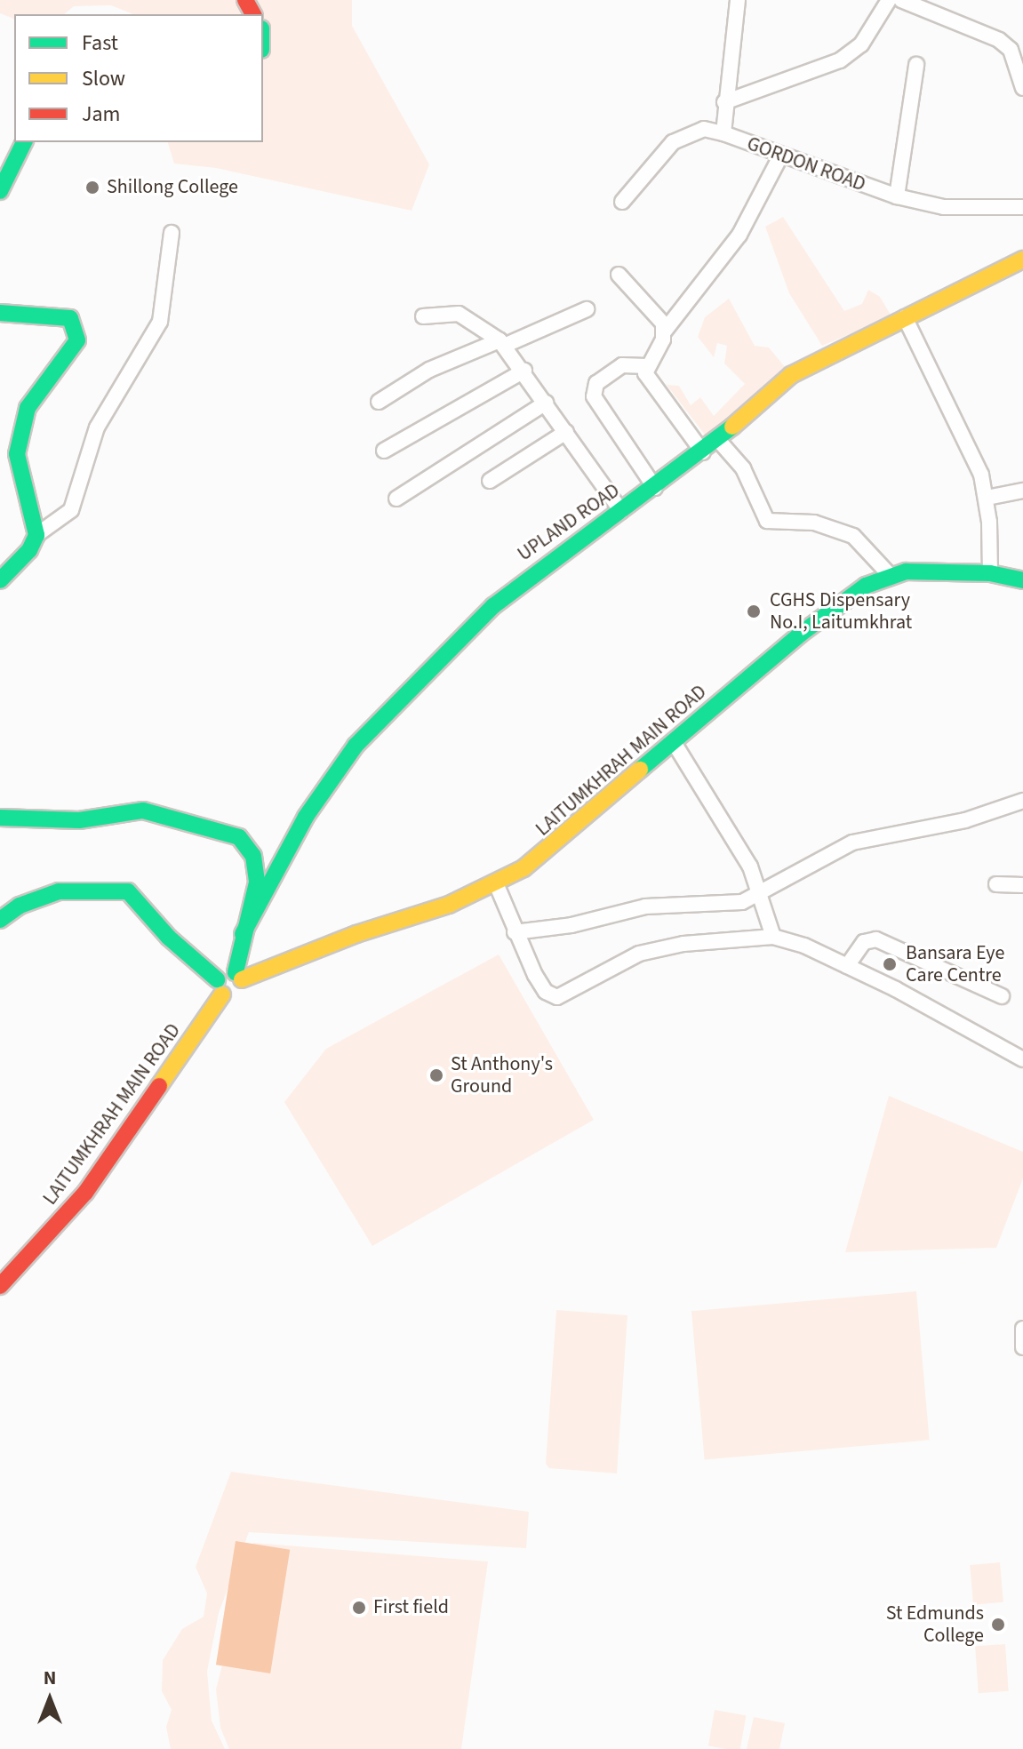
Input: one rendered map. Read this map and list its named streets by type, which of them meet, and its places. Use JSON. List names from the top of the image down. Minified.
{"streets":{"street":["GORDON ROAD","UPLAND ROAD","LAITUMKHRAH MAIN ROAD"]},"places":["Shillong College","CGHS Dispensary No.I, Laitumkhrat","Bansara Eye Care Centre","St Anthony's Ground","First field","St Edmunds College"],"legend":["Fast","Slow","Jam"],"north":"top"}
